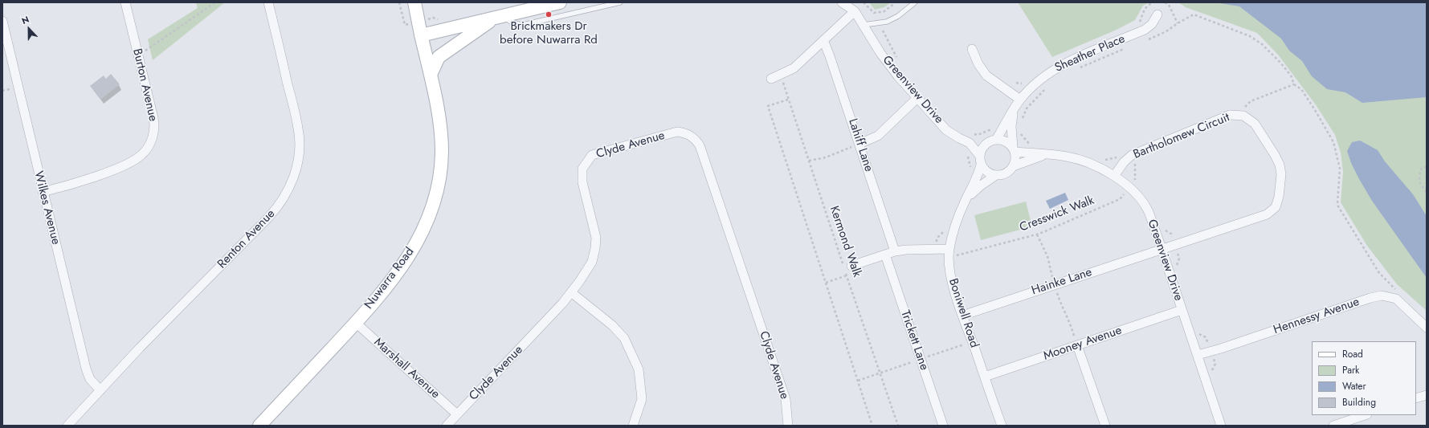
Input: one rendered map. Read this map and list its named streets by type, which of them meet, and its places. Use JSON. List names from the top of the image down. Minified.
{"streets":{"main road":["Nuwarra Road"],"street":["Sheather Place","Burton Avenue","Greenview Drive","Bartholomew Circuit","Clyde Avenue","Lahiff Lane","Wilkes Avenue","Renton Avenue","Hainke Lane","Boniwell Road","Hennessy Avenue","Trickett Lane","Mooney Avenue","Marshall Avenue"],"path":["Cresswick Walk","Kermond Walk"]},"crossings":[["Sheather Place","Greenview Drive"],["Sheather Place","Boniwell Road"],["Burton Avenue","Wilkes Avenue"],["Greenview Drive","Bartholomew Circuit"],["Greenview Drive","Cresswick Walk"],["Greenview Drive","Hainke Lane"],["Greenview Drive","Boniwell Road"],["Greenview Drive","Hennessy Avenue"],["Greenview Drive","Mooney Avenue"],["Bartholomew Circuit","Hainke Lane"],["Clyde Avenue","Marshall Avenue"],["Wilkes Avenue","Renton Avenue"],["Cresswick Walk","Boniwell Road"],["Nuwarra Road","Marshall Avenue"],["Hainke Lane","Boniwell Road"],["Boniwell Road","Mooney Avenue"]],"places":["Brickmakers Dr before Nuwarra Rd"],"legend":["Road","Park","Water","Building"],"north":"top"}
